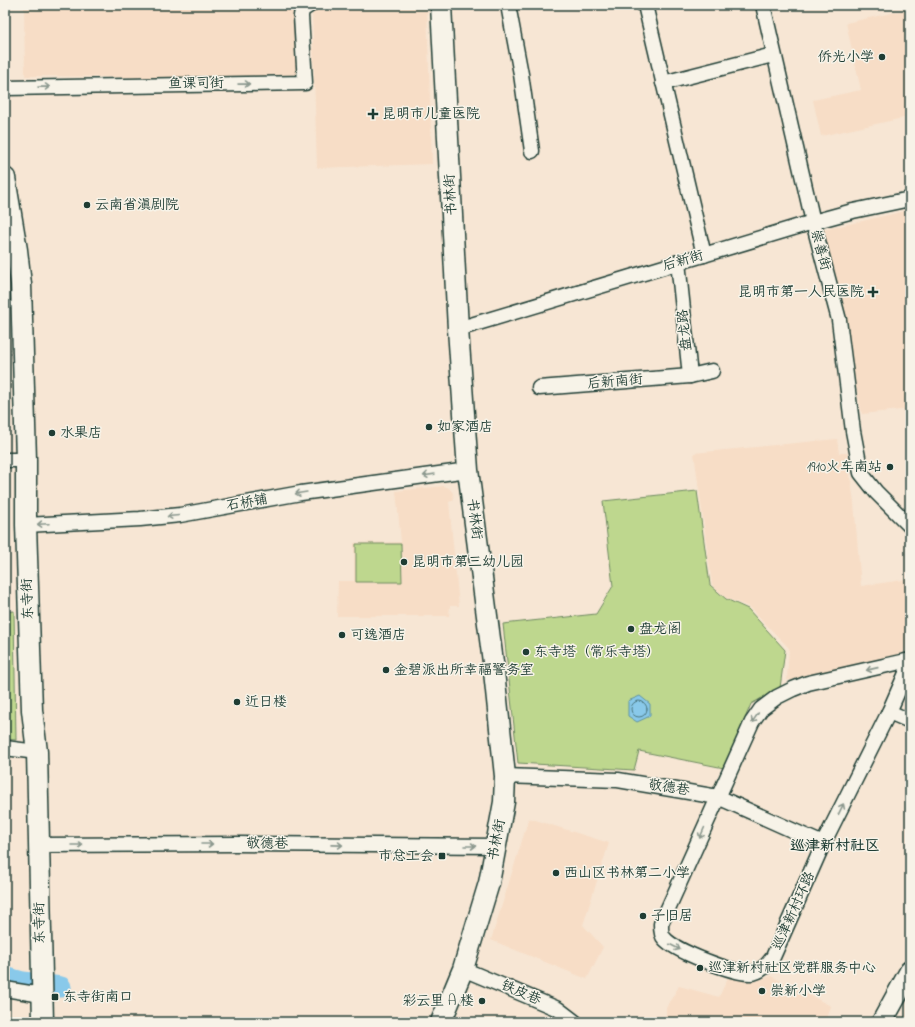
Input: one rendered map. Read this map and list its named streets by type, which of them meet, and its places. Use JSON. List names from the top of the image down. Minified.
{"streets":{"street":["鱼课司街","书林街","崇善街","后新街","盘龙路","后新南街","石桥铺","东寺街","敬德巷","巡津新村环路","铁皮巷"]},"crossings":[["书林街","后新街"],["书林街","石桥铺"],["书林街","敬德巷"],["书林街","铁皮巷"],["崇善街","后新街"],["后新街","盘龙路"],["盘龙路","后新南街"],["石桥铺","东寺街"],["东寺街","敬德巷"],["敬德巷","巡津新村环路"]],"one_way":["鱼课司街","石桥铺","敬德巷"],"districts":["巡津新村社区"],"places":{"other":["侨光小学","云南省滇剧院","如家酒店","水果店","1910火车南站","昆明市第三幼儿园","盘龙阁","可逸酒店","东寺塔（常乐寺塔）","金碧派出所幸福警务室","近日楼","西山区书林第二小学","子旧居","巡津新村社区党群服务中心","崇新小学","彩云里 A 楼"],"health":["昆明市儿童医院","昆明市第一人民医院"],"transit":["市总工会","东寺街南口"]}}
